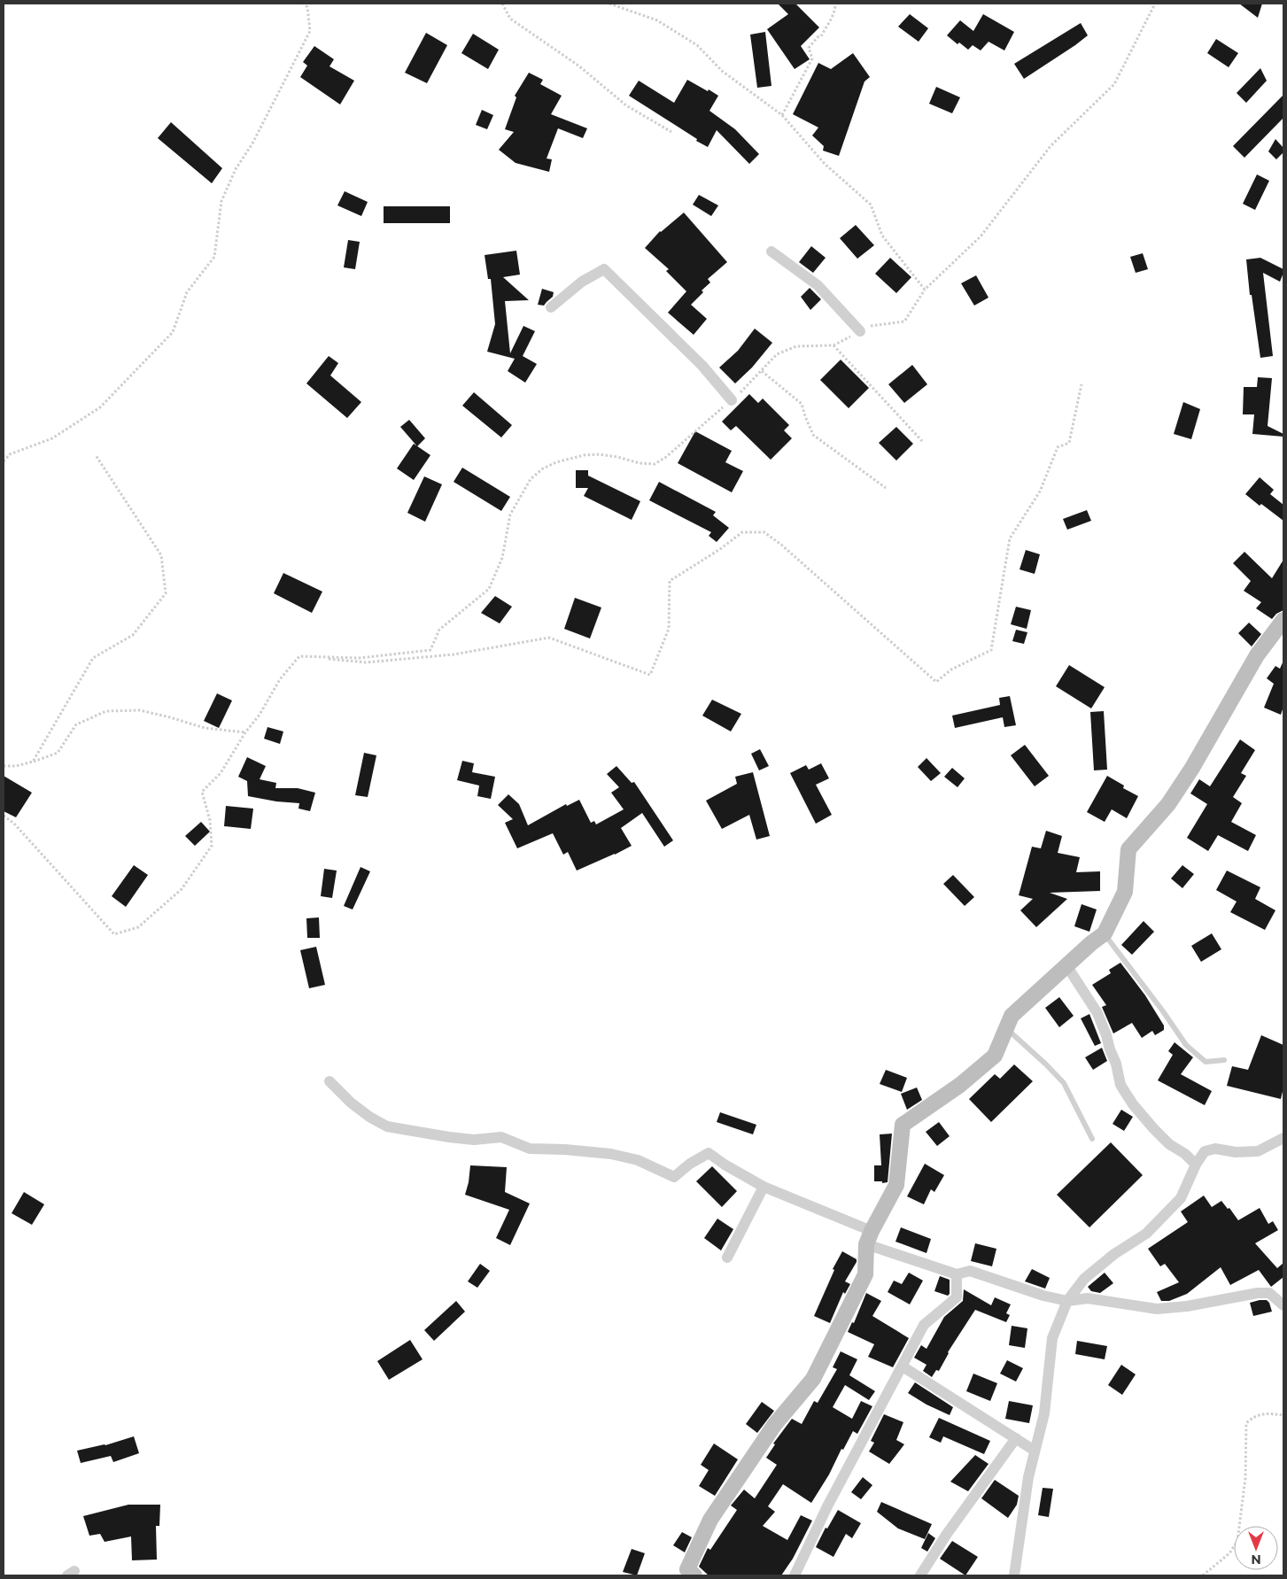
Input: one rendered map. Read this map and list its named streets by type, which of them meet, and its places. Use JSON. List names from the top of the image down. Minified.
{"north":"bottom"}
